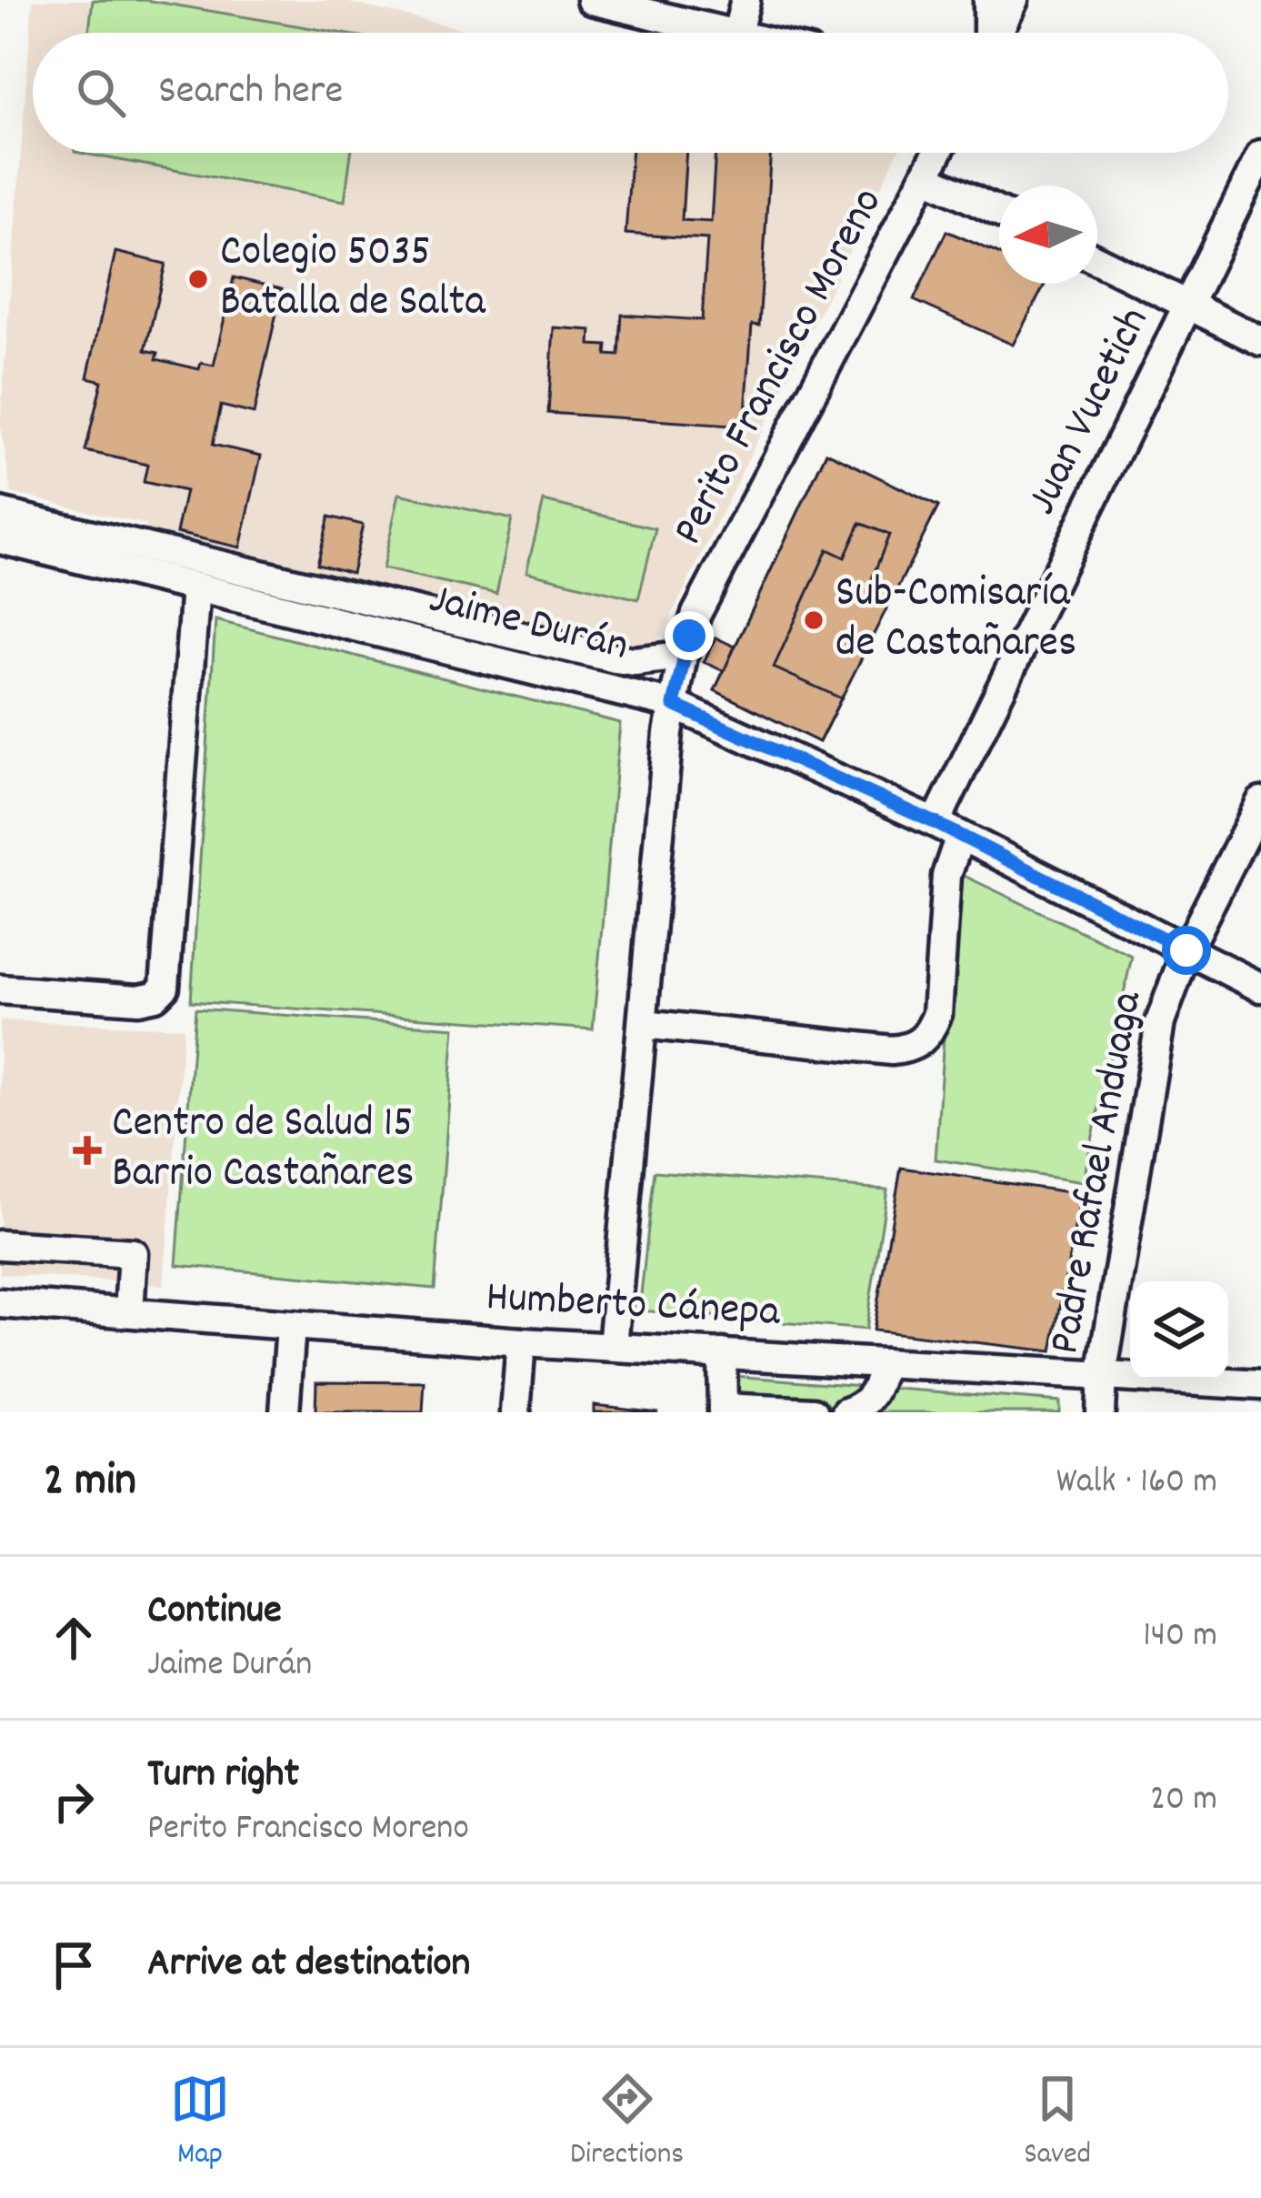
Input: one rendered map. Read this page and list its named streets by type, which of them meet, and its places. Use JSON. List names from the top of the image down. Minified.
{"streets":{"street":["Perito Francisco Moreno","Juan Vucetich","Jaime Durán","Padre Rafael Anduaga","Humberto Cánepa"]},"crossings":[["Perito Francisco Moreno","Juan Vucetich"],["Perito Francisco Moreno","Jaime Durán"],["Perito Francisco Moreno","Humberto Cánepa"],["Juan Vucetich","Jaime Durán"],["Jaime Durán","Padre Rafael Anduaga"],["Padre Rafael Anduaga","Humberto Cánepa"]],"places":{"other":["Colegio 5035 Batalla de Salta","Sub-Comisaría de Castañares"],"health":["Centro de Salud 15 Barrio Castañares"]},"north":"left","page":{"search":"Search here","heading":["2 min","Walk · 160 m"],"list":[["Continue","Jaime Durán","140 m"],["Turn right","Perito Francisco Moreno","20 m"],"Arrive at destination"],"nav":["Map","Directions","Saved"]}}
